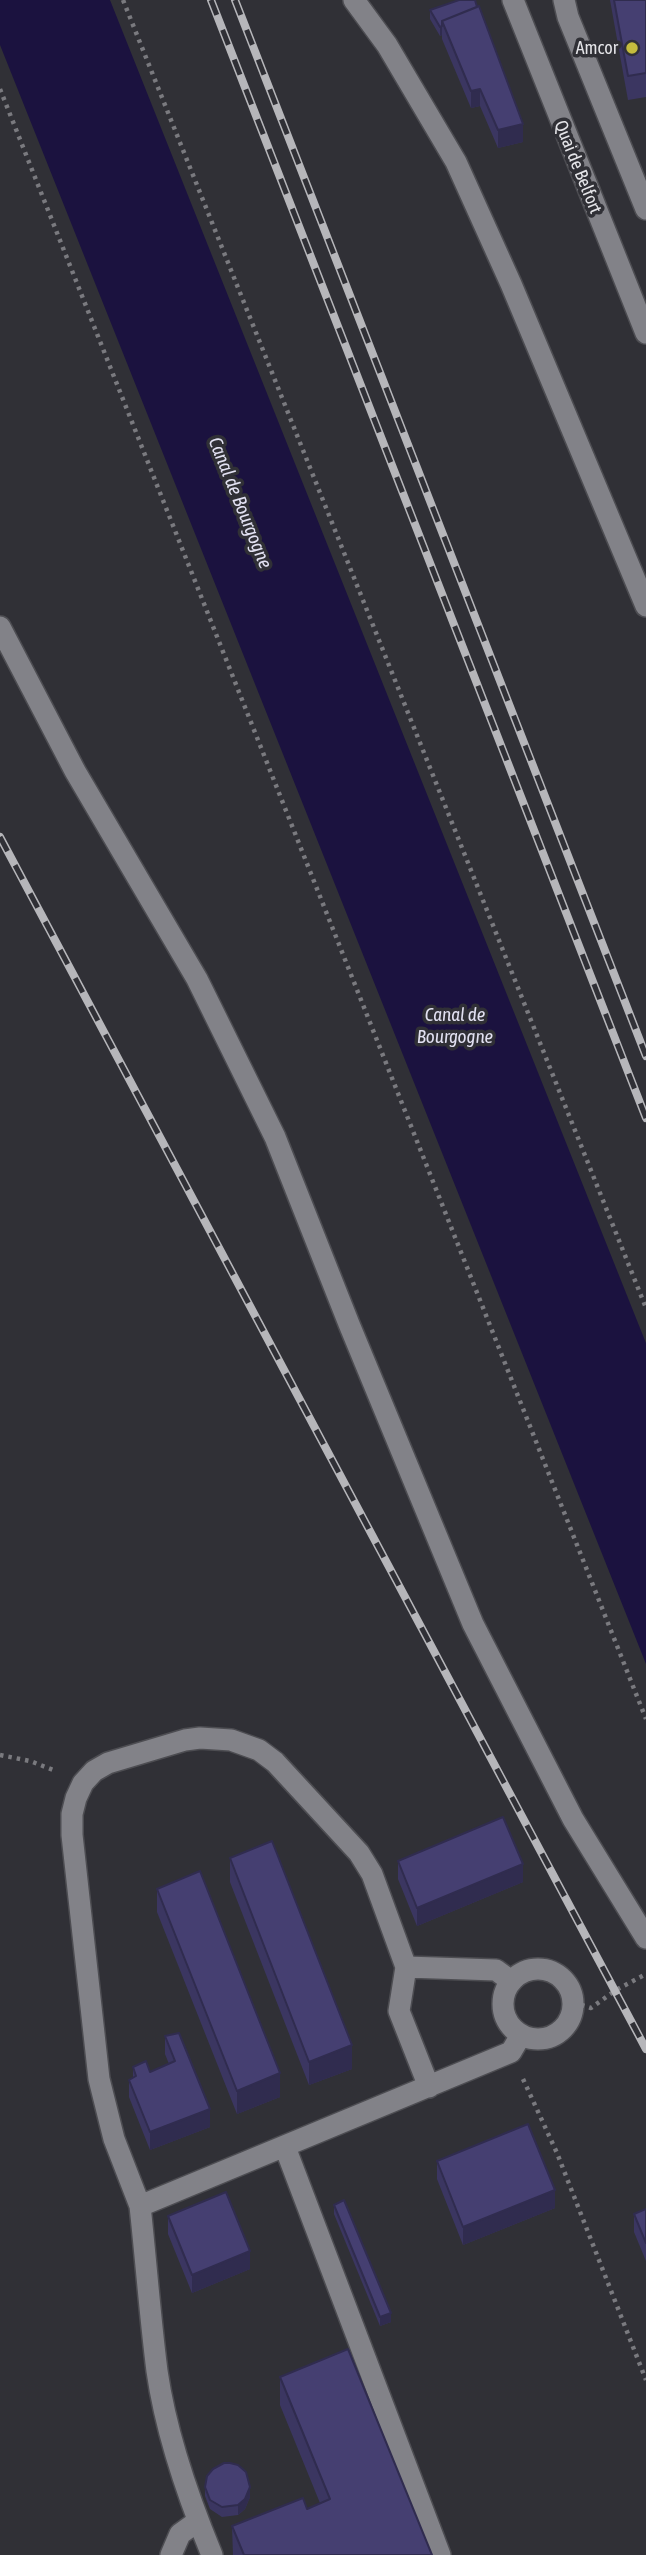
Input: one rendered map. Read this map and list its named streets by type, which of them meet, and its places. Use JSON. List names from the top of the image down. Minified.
{"streets":{"street":["Quai de Belfort"]},"water":["Canal de Bourgogne"],"places":["Amcor"]}
